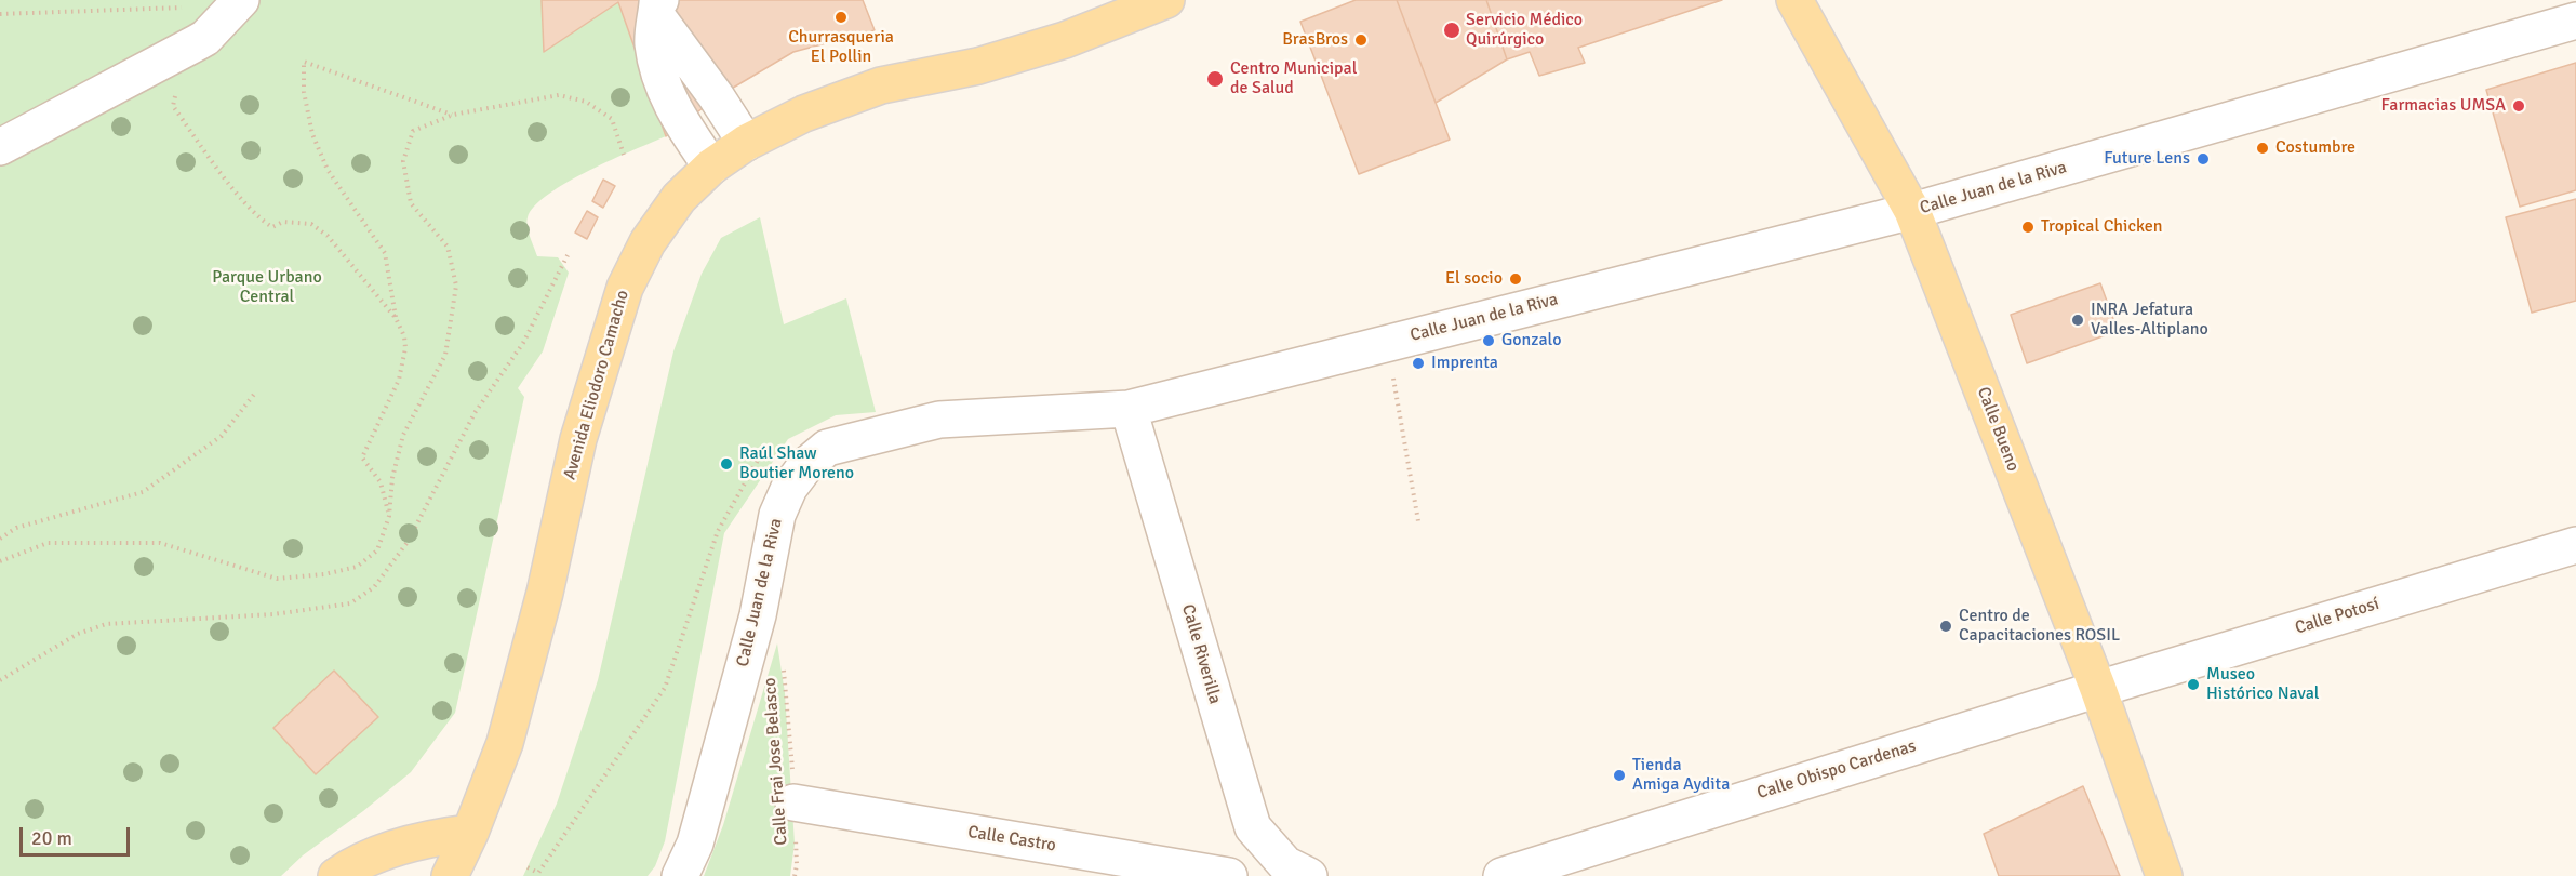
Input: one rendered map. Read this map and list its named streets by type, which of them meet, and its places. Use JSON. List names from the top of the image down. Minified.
{"streets":{"main road":["Avenida Eliodoro Camacho","Calle Bueno"],"street":["Calle Juan de la Riva","Calle Potosí","Calle Riverilla","Calle Obispo Cardenas","Calle Castro"],"path":["Calle Frai Jose Belasco"]},"crossings":[["Calle Juan de la Riva","Calle Bueno"],["Calle Juan de la Riva","Calle Riverilla"],["Calle Bueno","Calle Potosí"],["Calle Bueno","Calle Obispo Cardenas"],["Calle Potosí","Calle Obispo Cardenas"],["Calle Frai Jose Belasco","Calle Castro"]],"parks":["Parque Urbano Central"],"places":["Churrasqueria El Pollin","Servicio Médico Quirúrgico","BrasBros","Centro Municipal de Salud","Farmacias UMSA","Costumbre","Future Lens","Tropical Chicken","El socio","INRA Jefatura Valles-Altiplano","Gonzalo","Imprenta","Raúl Shaw Boutier Moreno","Centro de Capacitaciones ROSIL","Museo Histórico Naval","Tienda Amiga Aydita"],"scale_bar":"20 m"}
